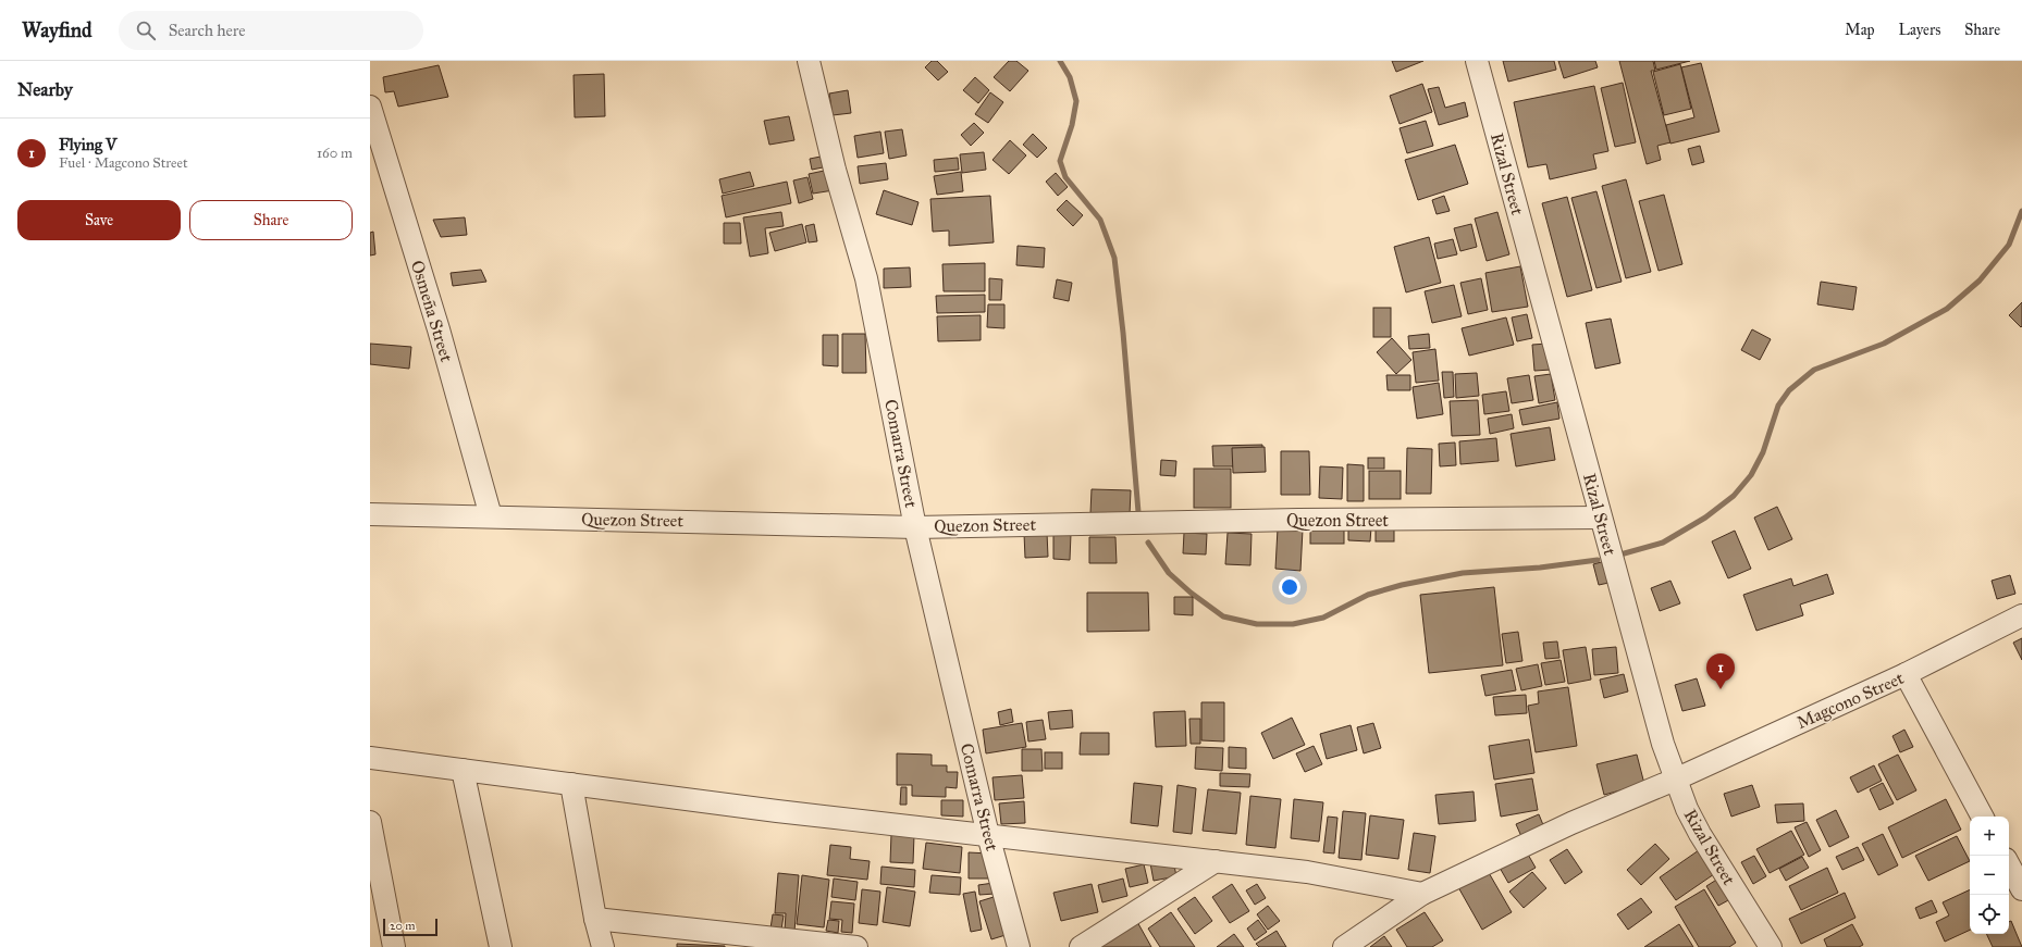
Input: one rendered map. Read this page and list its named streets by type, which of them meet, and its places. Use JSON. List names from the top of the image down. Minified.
{"streets":{"street":["Rizal Street","Osmeña Street","Comarra Street","Quezon Street","Magcono Street"]},"crossings":[["Rizal Street","Quezon Street"],["Rizal Street","Magcono Street"],["Osmeña Street","Quezon Street"],["Comarra Street","Quezon Street"]],"scale_bar":"20 m","page":{"header":"Wayfind","search":"Search here","nav":["Map","Layers","Share"],"heading":"Nearby","list":[{"mark":"1","name":"Flying V","note":"Fuel · Magcono Street","value":"160 m"}],"buttons":["Save","Share"],"pins":"1","map_buttons":["+","−"],"scale":"20 m"}}
